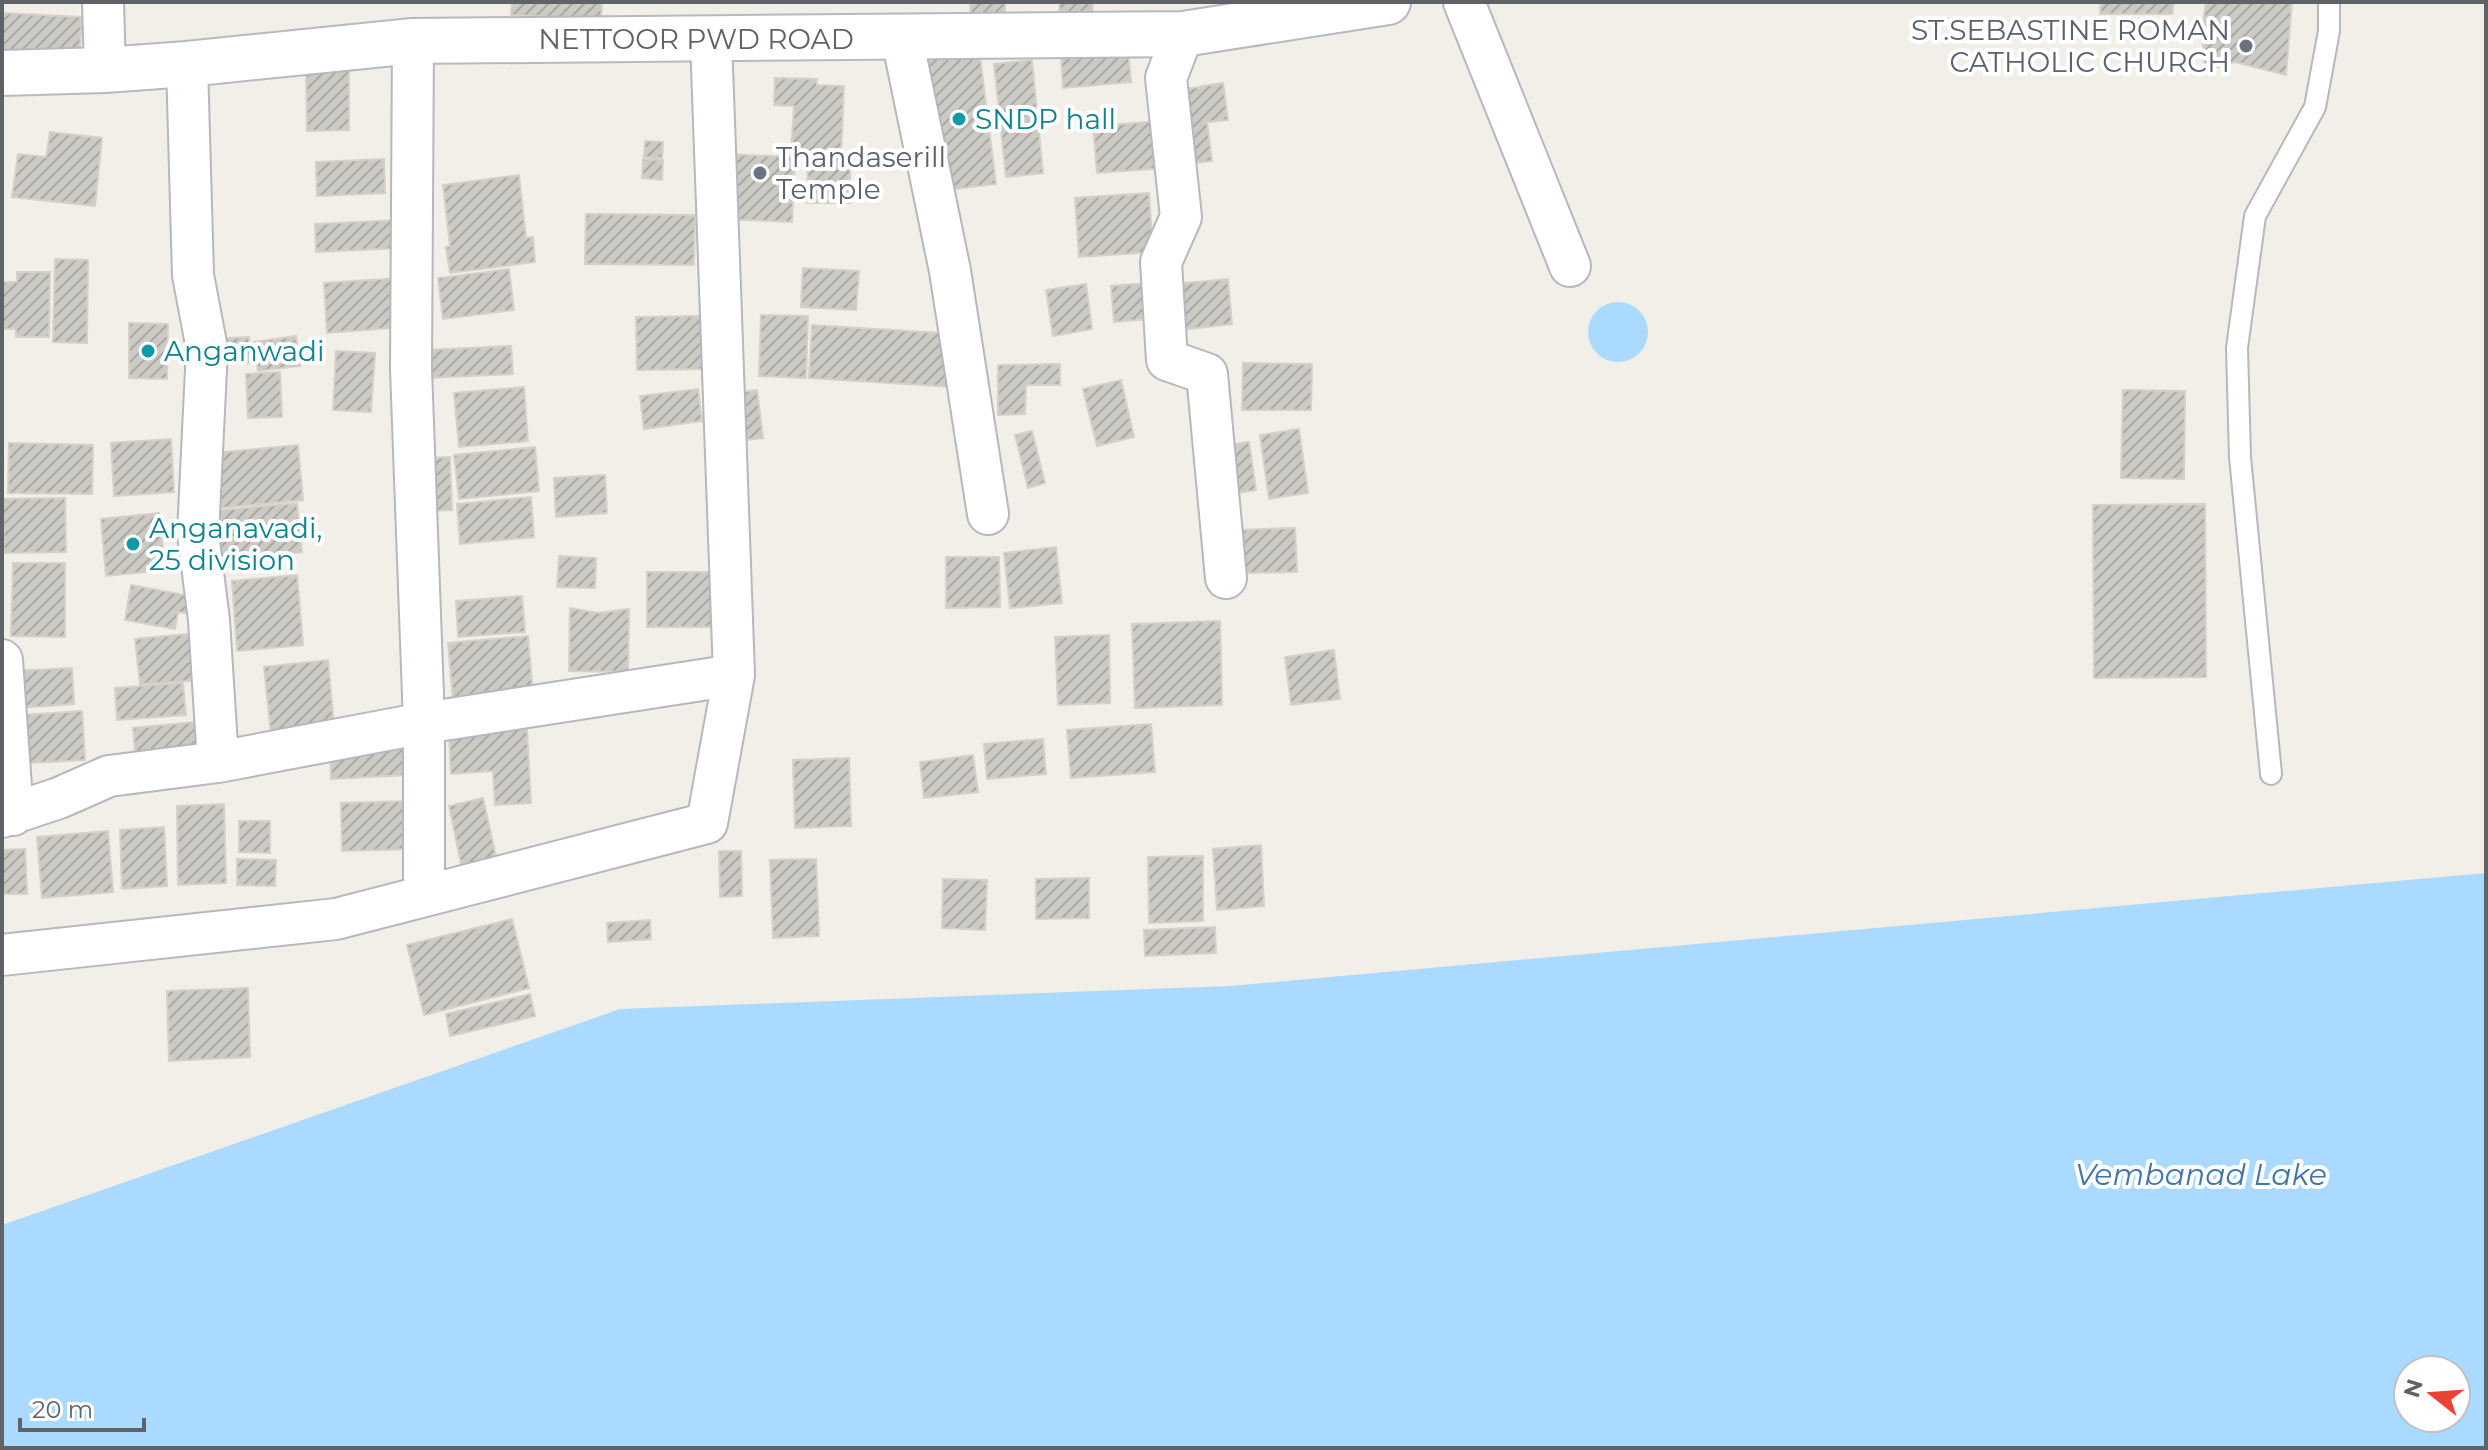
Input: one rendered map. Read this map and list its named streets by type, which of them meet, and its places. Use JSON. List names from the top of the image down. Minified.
{"streets":{"street":["NETTOOR PWD ROAD"]},"water":["Vembanad Lake"],"places":["ST.SEBASTINE ROMAN CATHOLIC CHURCH","SNDP hall","Thandaserill Temple","Anganwadi","Anganavadi, 25 division"],"scale_bar":"20 m","north":"left"}
